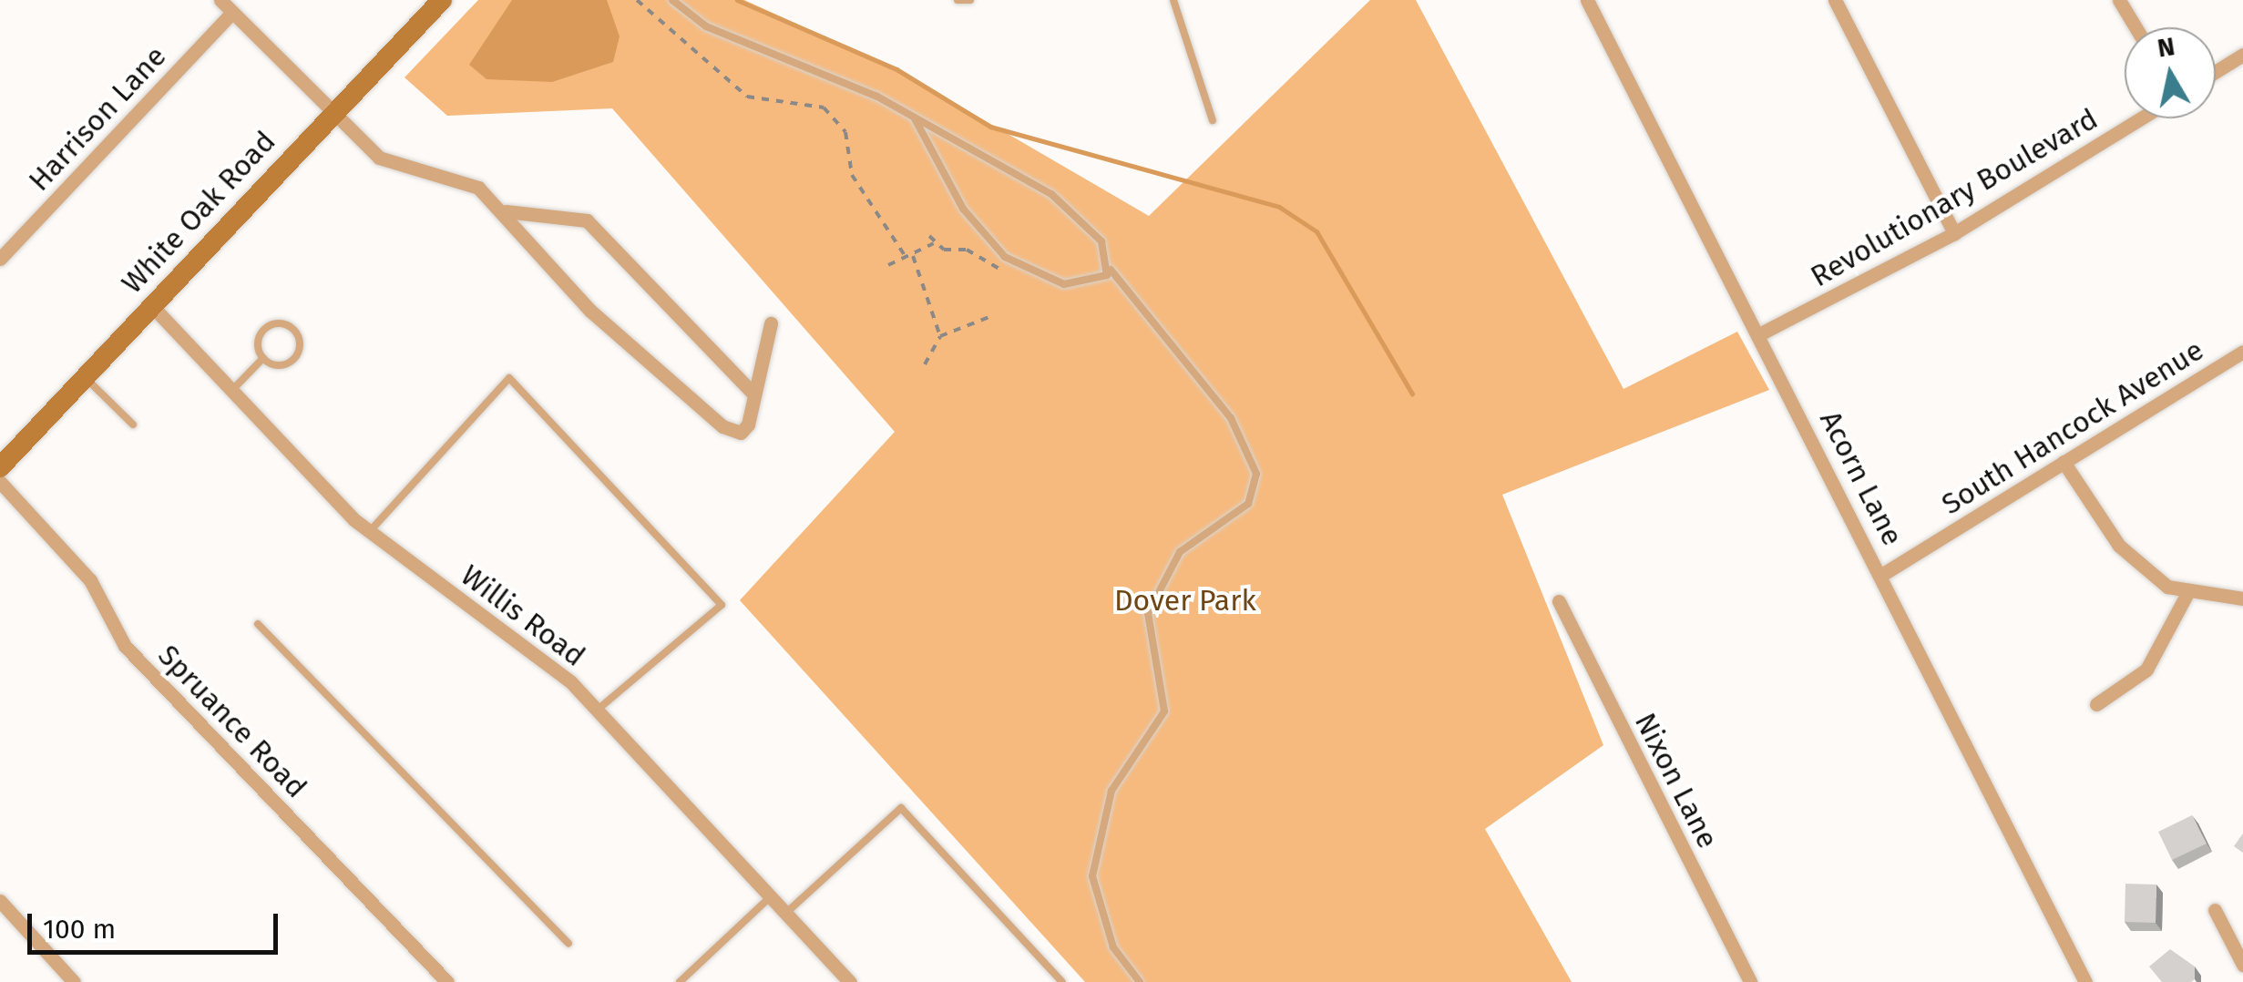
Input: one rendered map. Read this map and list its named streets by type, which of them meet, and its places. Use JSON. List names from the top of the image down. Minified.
{"streets":{"street":["Harrison Lane","Revolutionary Boulevard","White Oak Road","South Hancock Avenue","Acorn Lane","Willis Road","Spruance Road","Nixon Lane"]},"crossings":[["Revolutionary Boulevard","Acorn Lane"],["White Oak Road","Willis Road"],["South Hancock Avenue","Acorn Lane"]],"parks":["Dover Park"],"scale_bar":"100 m","north":"top"}
